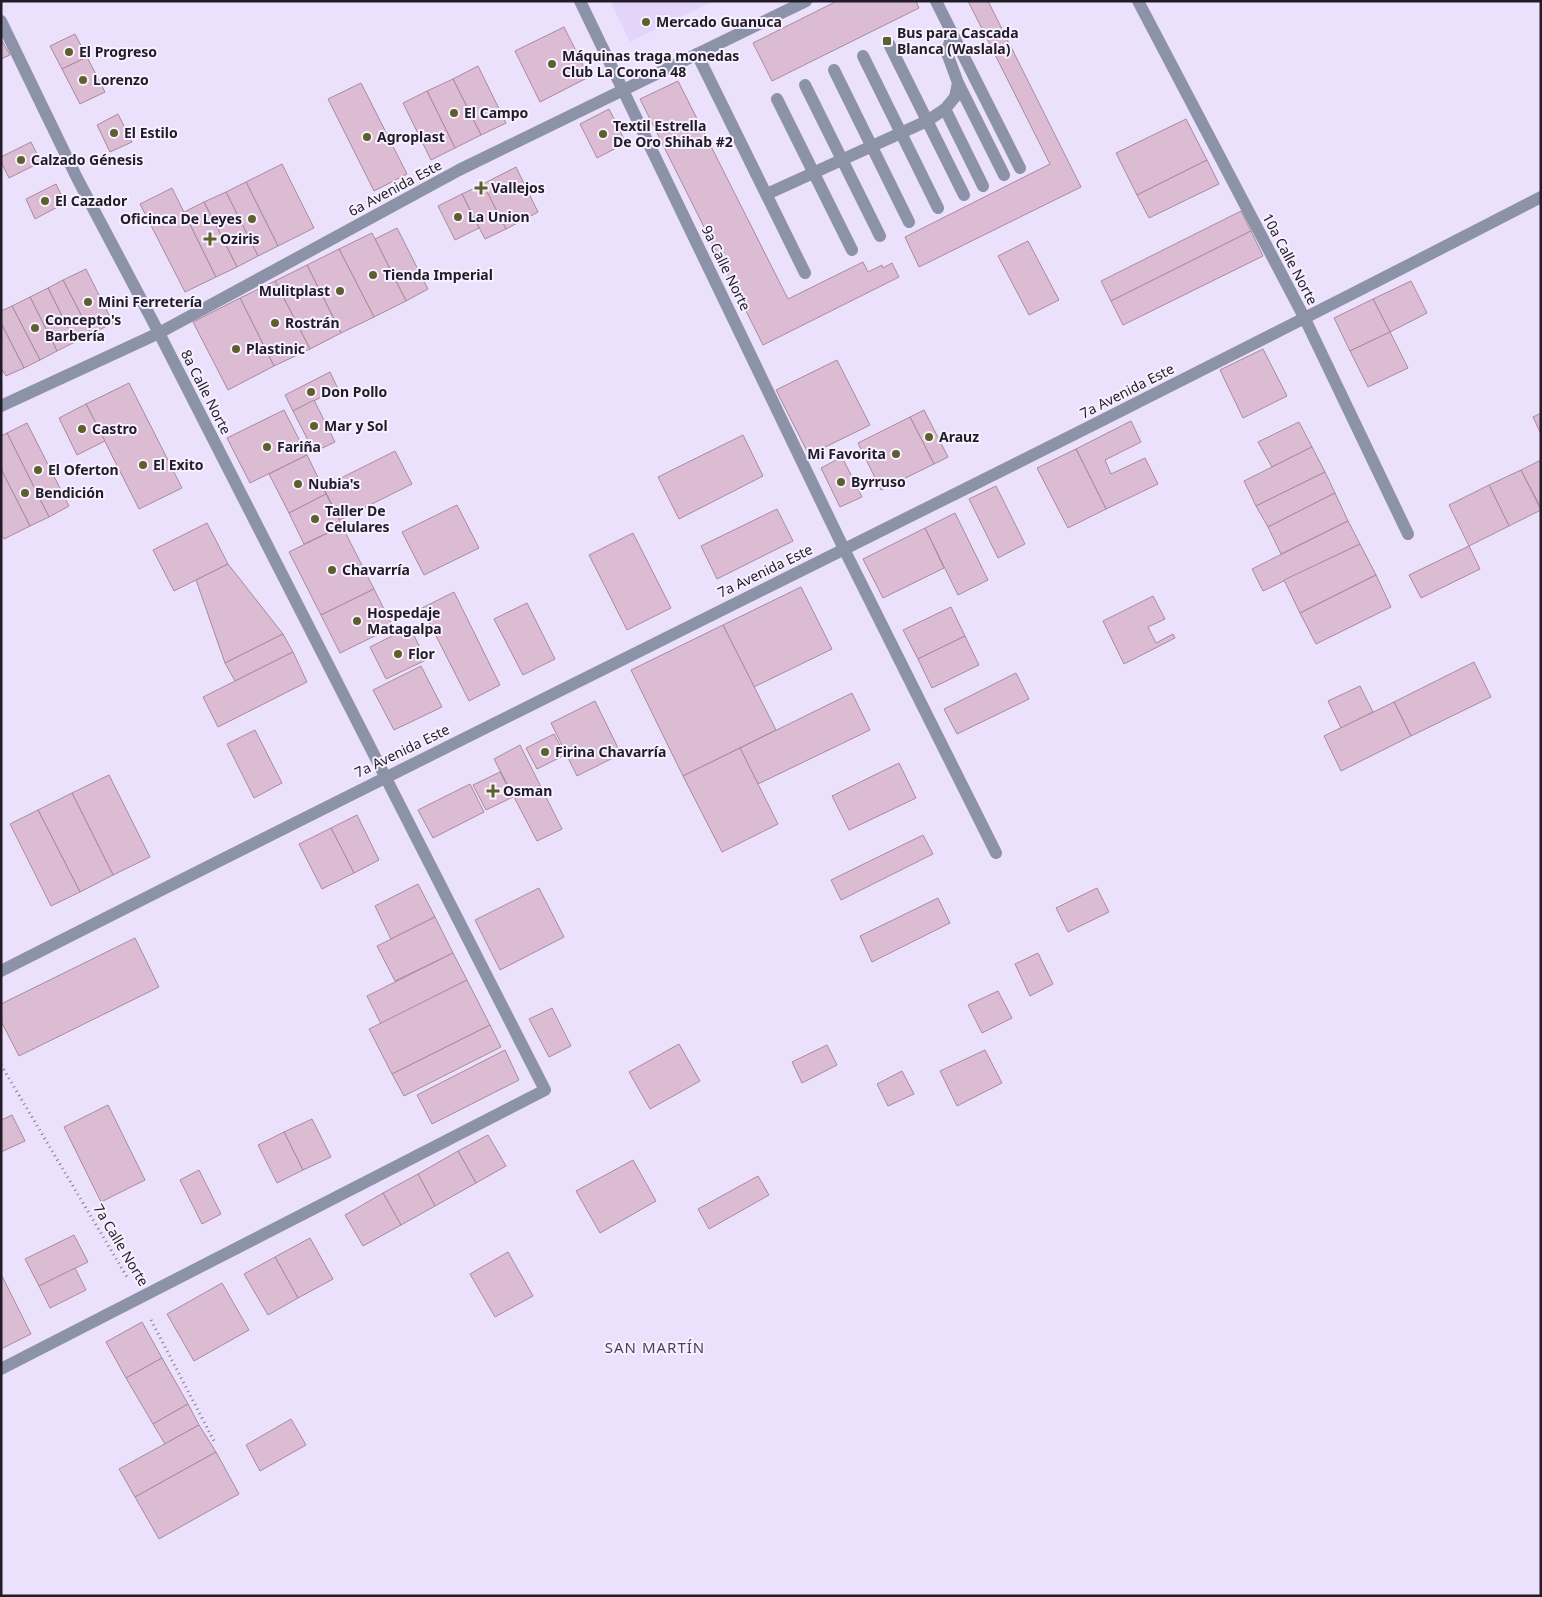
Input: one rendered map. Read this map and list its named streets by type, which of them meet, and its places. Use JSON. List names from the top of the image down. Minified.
{"streets":{"street":["6a Avenida Este","10a Calle Norte","9a Calle Norte","7a Avenida Este","8a Calle Norte"],"path":["7a Calle Norte"]},"crossings":[["6a Avenida Este","9a Calle Norte"],["6a Avenida Este","8a Calle Norte"],["10a Calle Norte","7a Avenida Este"],["9a Calle Norte","7a Avenida Este"],["7a Avenida Este","8a Calle Norte"],["8a Calle Norte","7a Calle Norte"]],"districts":["SAN MARTÍN"],"places":{"other":["Mercado Guanuca","El Progreso","Máquinas traga monedas Club La Corona 48","Lorenzo","El Campo","El Estilo","Textil Estrella De Oro Shihab #2","Agroplast","Calzado Génesis","El Cazador","La Union","Oficinca De Leyes","Tienda Imperial","Mulitplast","Mini Ferretería","Rostrán","Concepto's Barbería","Plastinic","Don Pollo","Mar y Sol","Castro","Arauz","Fariña","Mi Favorita","El Exito","El Oferton","Byrruso","Nubia's","Bendición","Taller De Celulares","Chavarría","Hospedaje Matagalpa","Flor","Firina Chavarría"],"transit":["Bus para Cascada Blanca (Waslala)"],"health":["Vallejos","Oziris","Osman"]}}
